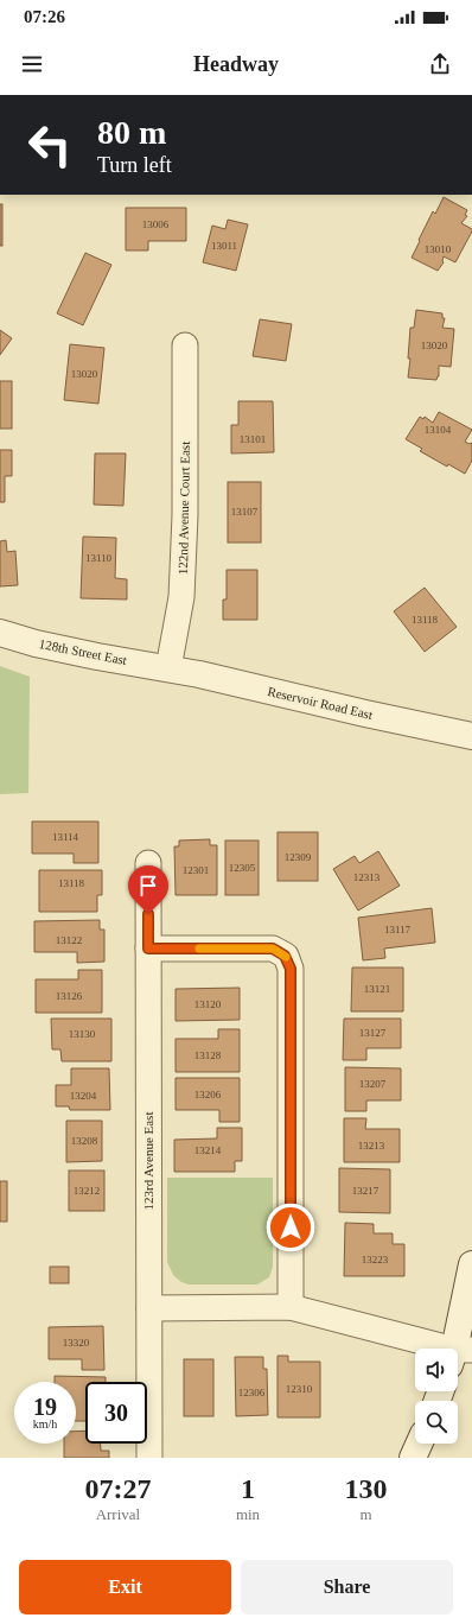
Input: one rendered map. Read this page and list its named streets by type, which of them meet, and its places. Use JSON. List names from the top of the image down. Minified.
{"streets":{"street":["122nd Avenue Court East","128th Street East","Reservoir Road East","123rd Avenue East"]},"crossings":[["122nd Avenue Court East","128th Street East"],["122nd Avenue Court East","Reservoir Road East"],["128th Street East","Reservoir Road East"]],"house_numbers":["13006","13011","13010","13020","13020","13104","13101","13107","13110","13118","13114","12309","12305","12301","12313","13118","13117","13122","13121","13126","13120","13127","13130","13128","13207","13206","13204","13208","13213","13214","13212","13217","13223","13320","12310","12306"],"page":{"status":"07:26","header":"Headway","turn":["80 m","Turn left"],"speed":"19 km/h","limit":"30","eta":["07:27","Arrival","1","min","130","m"],"buttons":["Exit","Share"]}}
